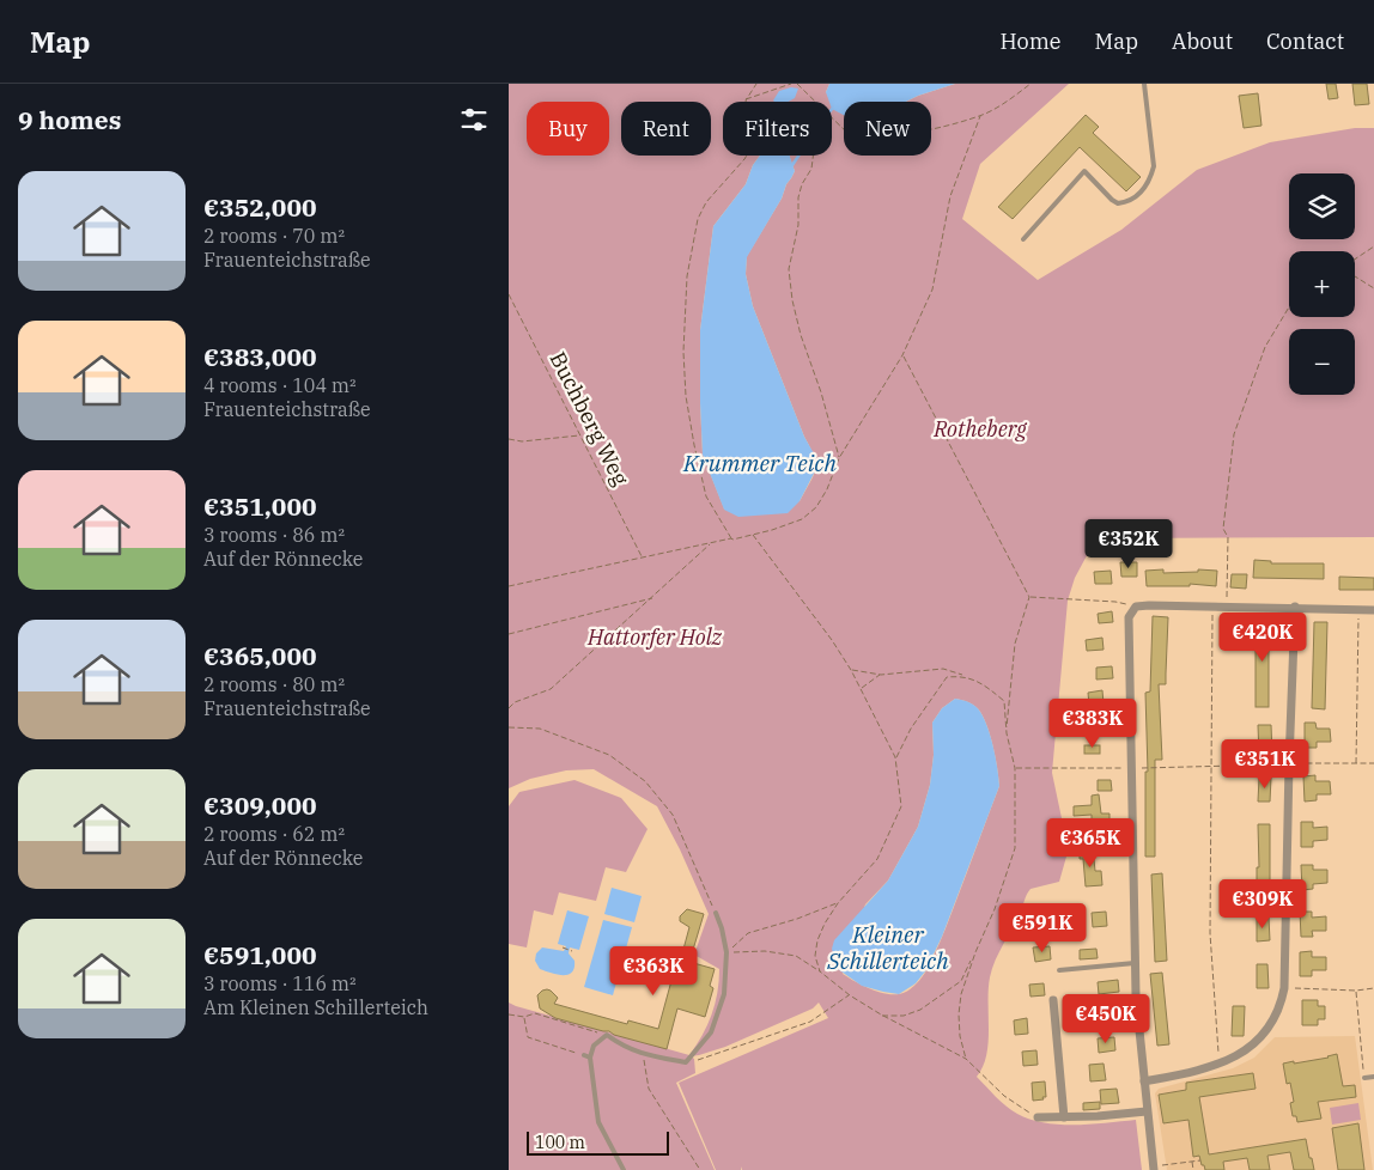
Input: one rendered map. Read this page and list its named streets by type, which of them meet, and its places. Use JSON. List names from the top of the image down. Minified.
{"streets":{"path":["Buchberg Weg"]},"water":["Krummer Teich","Kleiner Schillerteich"],"parks":["Rotheberg","Hattorfer Holz"],"scale_bar":"100 m","page":{"header":"Map","nav":["Home","Map","About","Contact"],"heading":"9 homes","chip":["Buy","Rent","Filters","New"],"list":[{"name":"€352,000","note":"2 rooms · 70 m² · Frauenteichstraße"},{"name":"€383,000","note":"4 rooms · 104 m² · Frauenteichstraße"},{"name":"€351,000","note":"3 rooms · 86 m² · Auf der Rönnecke"},{"name":"€365,000","note":"2 rooms · 80 m² · Frauenteichstraße"},{"name":"€309,000","note":"2 rooms · 62 m² · Auf der Rönnecke"},{"name":"€591,000","note":"3 rooms · 116 m² · Am Kleinen Schillerteich"}],"map_buttons":["+","−"],"price":["€352K","€420K","€383K","€351K","€365K","€309K","€591K","€363K","€450K"],"scale":"100 m"}}
